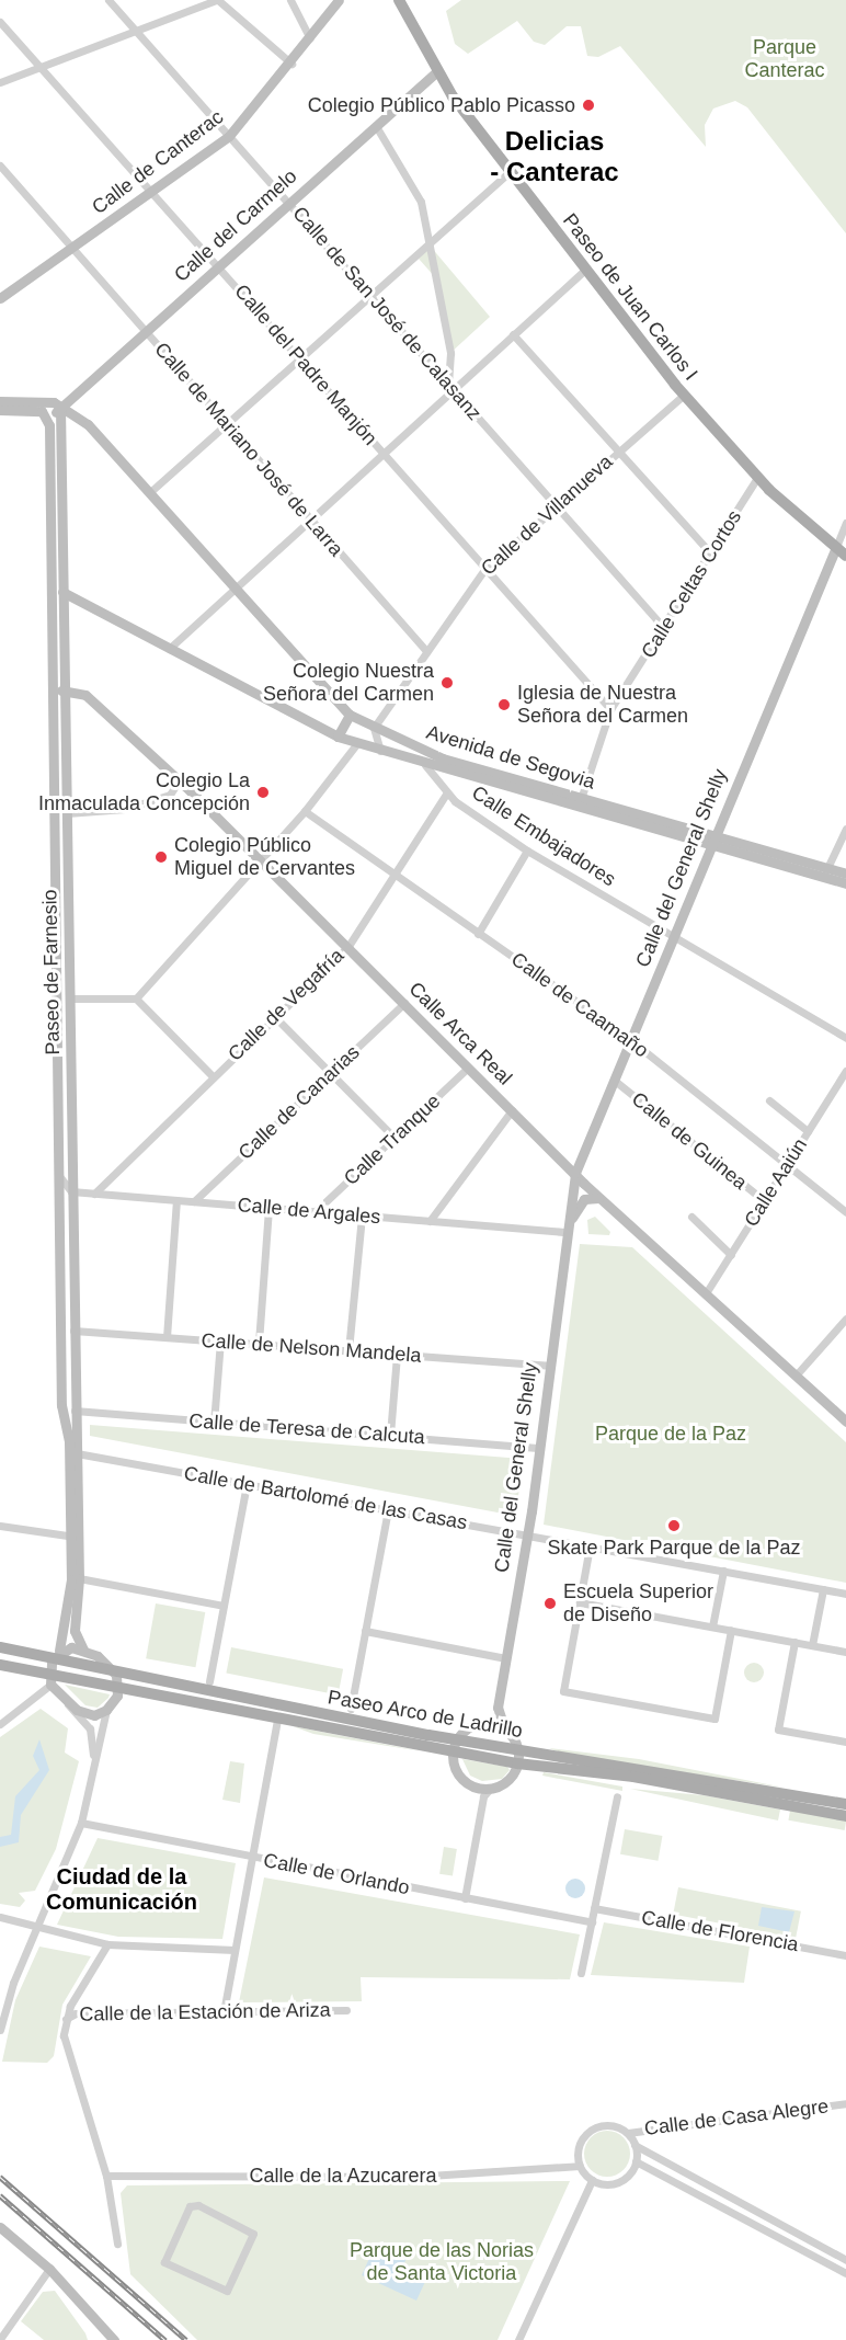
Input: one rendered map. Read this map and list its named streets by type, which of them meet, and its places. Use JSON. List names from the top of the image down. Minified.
{"streets":{"main road":["Calle de Canterac","Calle del Carmelo","Paseo de Juan Carlos I","Avenida de Segovia","Calle del General Shelly","Paseo de Farnesio","Calle Arca Real","Paseo Arco de Ladrillo"],"street":["Calle de San José de Calasanz","Calle del Padre Manjón","Calle de Mariano José de Larra","Calle de Villanueva","Calle Celtas Cortos","Calle Embajadores","Calle de Vegafría","Calle de Caamaño","Calle de Canarias","Calle Tranque","Calle de Guinea","Calle Aaiún","Calle de Argales","Calle de Nelson Mandela","Calle de Teresa de Calcuta","Calle de Bartolomé de las Casas","Calle de Orlando","Calle de Florencia","Calle de la Estación de Ariza","Calle de Casa Alegre","Calle de la Azucarera"]},"crossings":[["Calle de Canterac","Calle de San José de Calasanz"],["Calle de Canterac","Calle del Padre Manjón"],["Calle de Canterac","Calle de Mariano José de Larra"],["Calle del Carmelo","Paseo de Juan Carlos I"],["Calle del Carmelo","Calle de San José de Calasanz"],["Calle del Carmelo","Calle del Padre Manjón"],["Calle del Carmelo","Calle de Mariano José de Larra"],["Calle del Carmelo","Avenida de Segovia"],["Calle del Carmelo","Paseo de Farnesio"],["Paseo de Juan Carlos I","Calle de Villanueva"],["Paseo de Juan Carlos I","Calle Celtas Cortos"],["Paseo de Juan Carlos I","Calle del General Shelly"],["Calle de San José de Calasanz","Calle de Villanueva"],["Calle de San José de Calasanz","Calle Celtas Cortos"],["Calle del Padre Manjón","Calle de Villanueva"],["Calle del Padre Manjón","Calle Celtas Cortos"],["Calle de Mariano José de Larra","Calle de Villanueva"],["Calle de Villanueva","Avenida de Segovia"],["Calle Celtas Cortos","Avenida de Segovia"],["Avenida de Segovia","Calle Embajadores"],["Avenida de Segovia","Calle del General Shelly"],["Avenida de Segovia","Paseo de Farnesio"],["Calle Embajadores","Calle del General Shelly"],["Calle Embajadores","Calle de Vegafría"],["Calle del General Shelly","Calle de Caamaño"],["Calle del General Shelly","Calle Arca Real"],["Calle del General Shelly","Calle de Guinea"],["Calle del General Shelly","Calle de Argales"],["Calle del General Shelly","Calle de Nelson Mandela"],["Calle del General Shelly","Calle de Teresa de Calcuta"],["Calle del General Shelly","Calle de Bartolomé de las Casas"],["Paseo de Farnesio","Calle Arca Real"],["Paseo de Farnesio","Calle de Argales"],["Paseo de Farnesio","Calle de Nelson Mandela"],["Paseo de Farnesio","Calle de Teresa de Calcuta"],["Paseo de Farnesio","Calle de Bartolomé de las Casas"],["Paseo de Farnesio","Paseo Arco de Ladrillo"],["Calle de Vegafría","Calle de Caamaño"],["Calle de Vegafría","Calle Arca Real"],["Calle de Vegafría","Calle de Argales"],["Calle de Caamaño","Calle Aaiún"],["Calle Arca Real","Calle de Canarias"],["Calle Arca Real","Calle Tranque"],["Calle Arca Real","Calle Aaiún"],["Calle de Canarias","Calle de Argales"],["Calle Tranque","Calle de Argales"],["Calle de Guinea","Calle Aaiún"],["Calle de Casa Alegre","Calle de la Azucarera"]],"districts":["Delicias - Canterac","Ciudad de la Comunicación"],"parks":["Parque Canterac","Parque de la Paz","Parque de las Norias de Santa Victoria"],"places":["Colegio Público Pablo Picasso","Colegio Nuestra Señora del Carmen","Iglesia de Nuestra Señora del Carmen","Colegio La Inmaculada Concepción","Colegio Público Miguel de Cervantes","Skate Park Parque de la Paz","Escuela Superior de Diseño"]}
